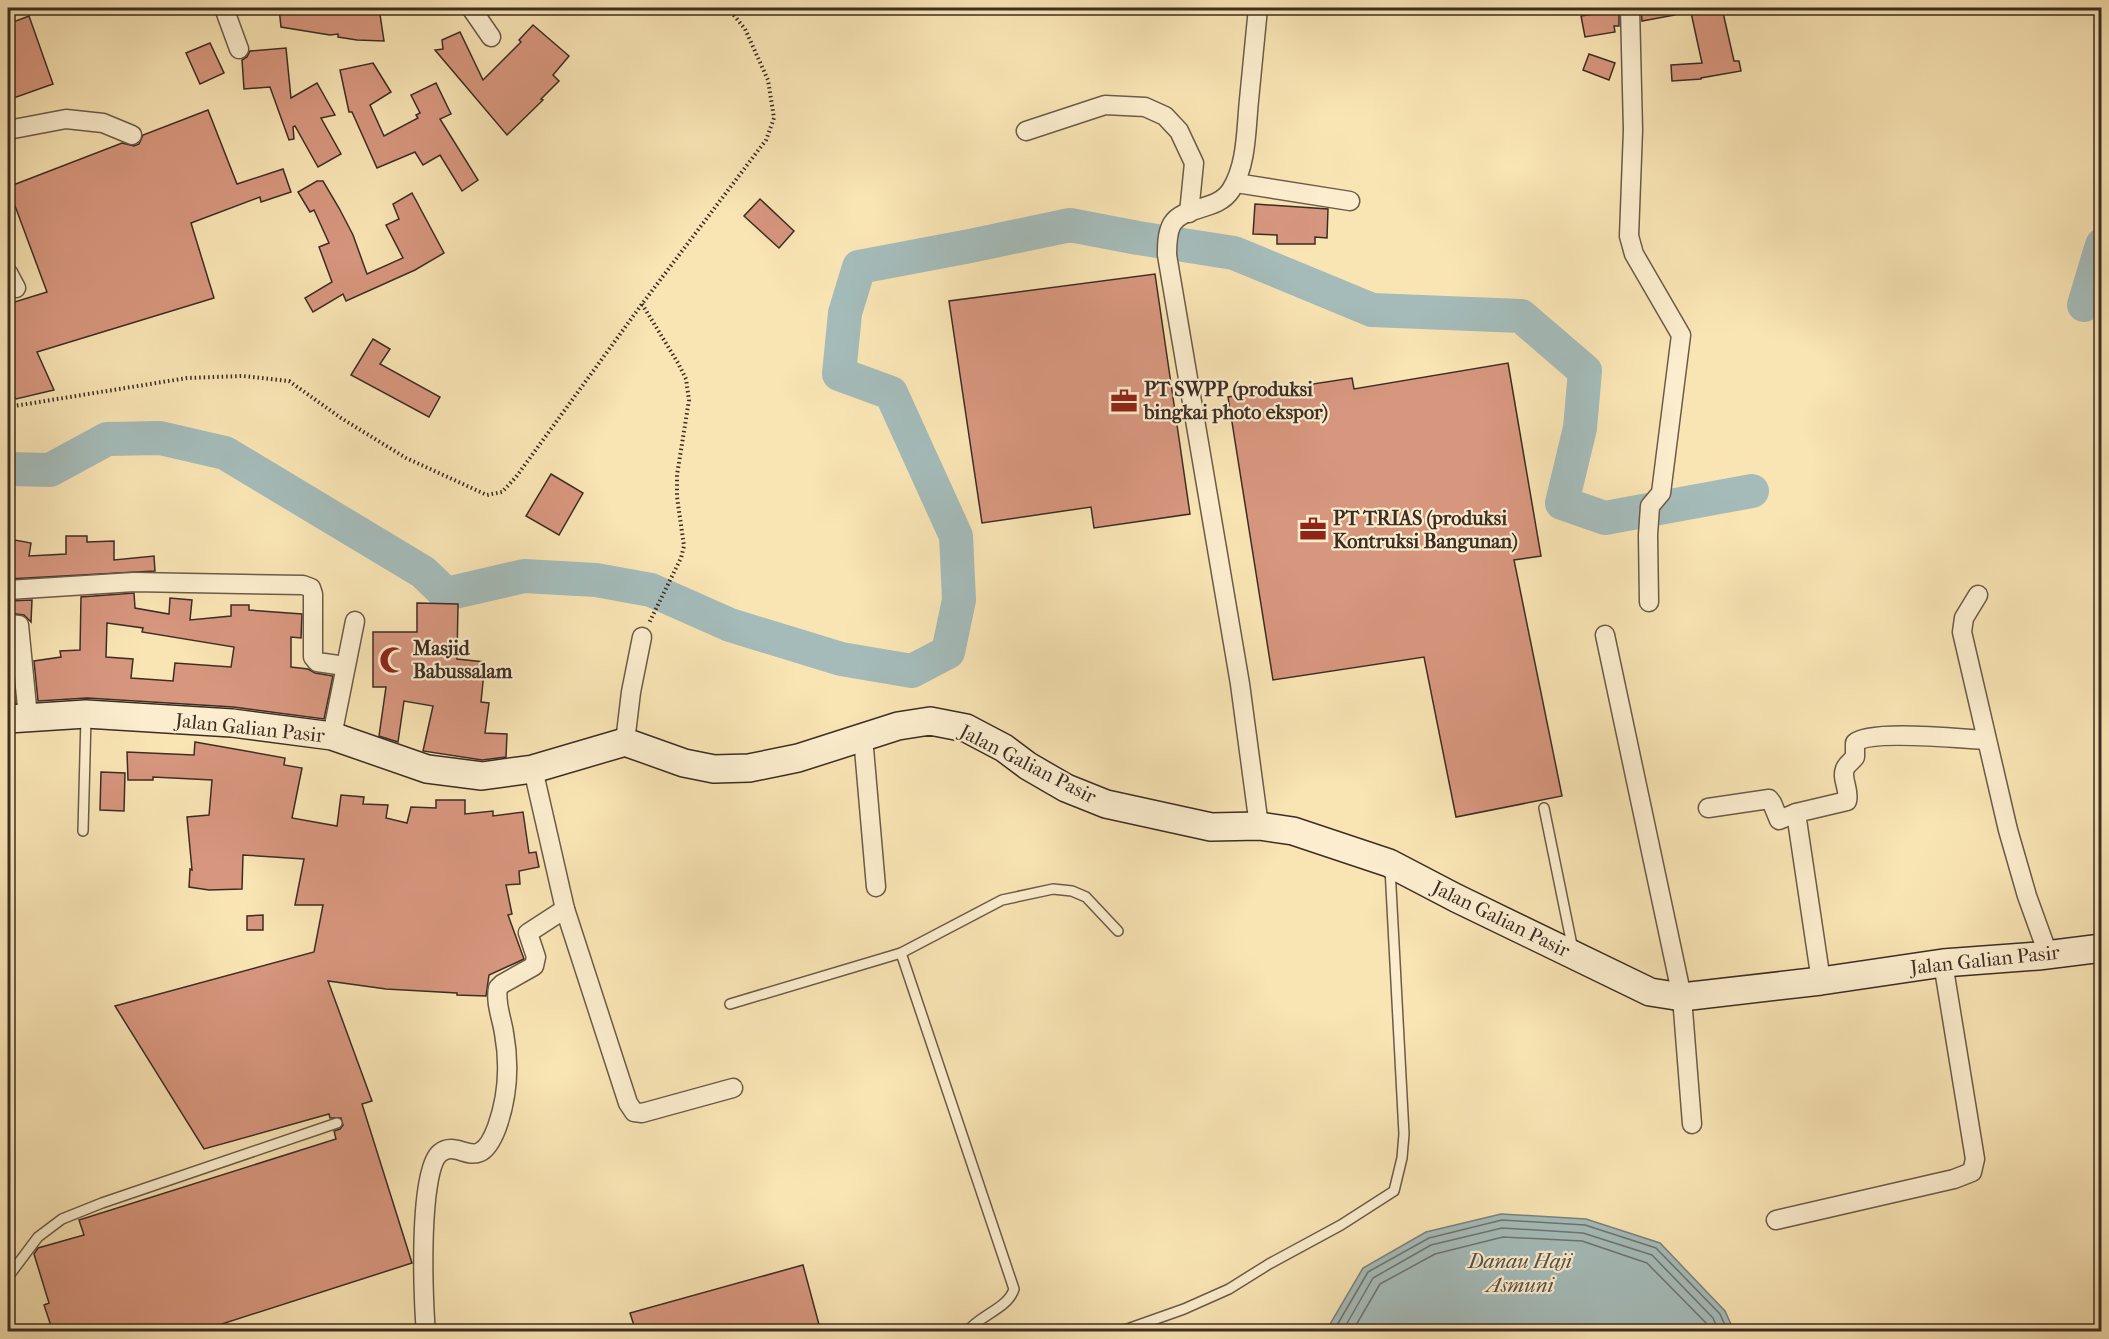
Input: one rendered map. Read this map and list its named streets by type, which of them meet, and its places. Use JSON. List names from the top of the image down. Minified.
{"streets":{"street":["Jalan Galian Pasir"]},"water":["Danau Haji Asmuni"],"places":{"office":["PT SWPP (produksi bingkai photo ekspor)","PT TRIAS (produksi Kontruksi Bangunan)"],"mosque":["Masjid Babussalam"]}}
